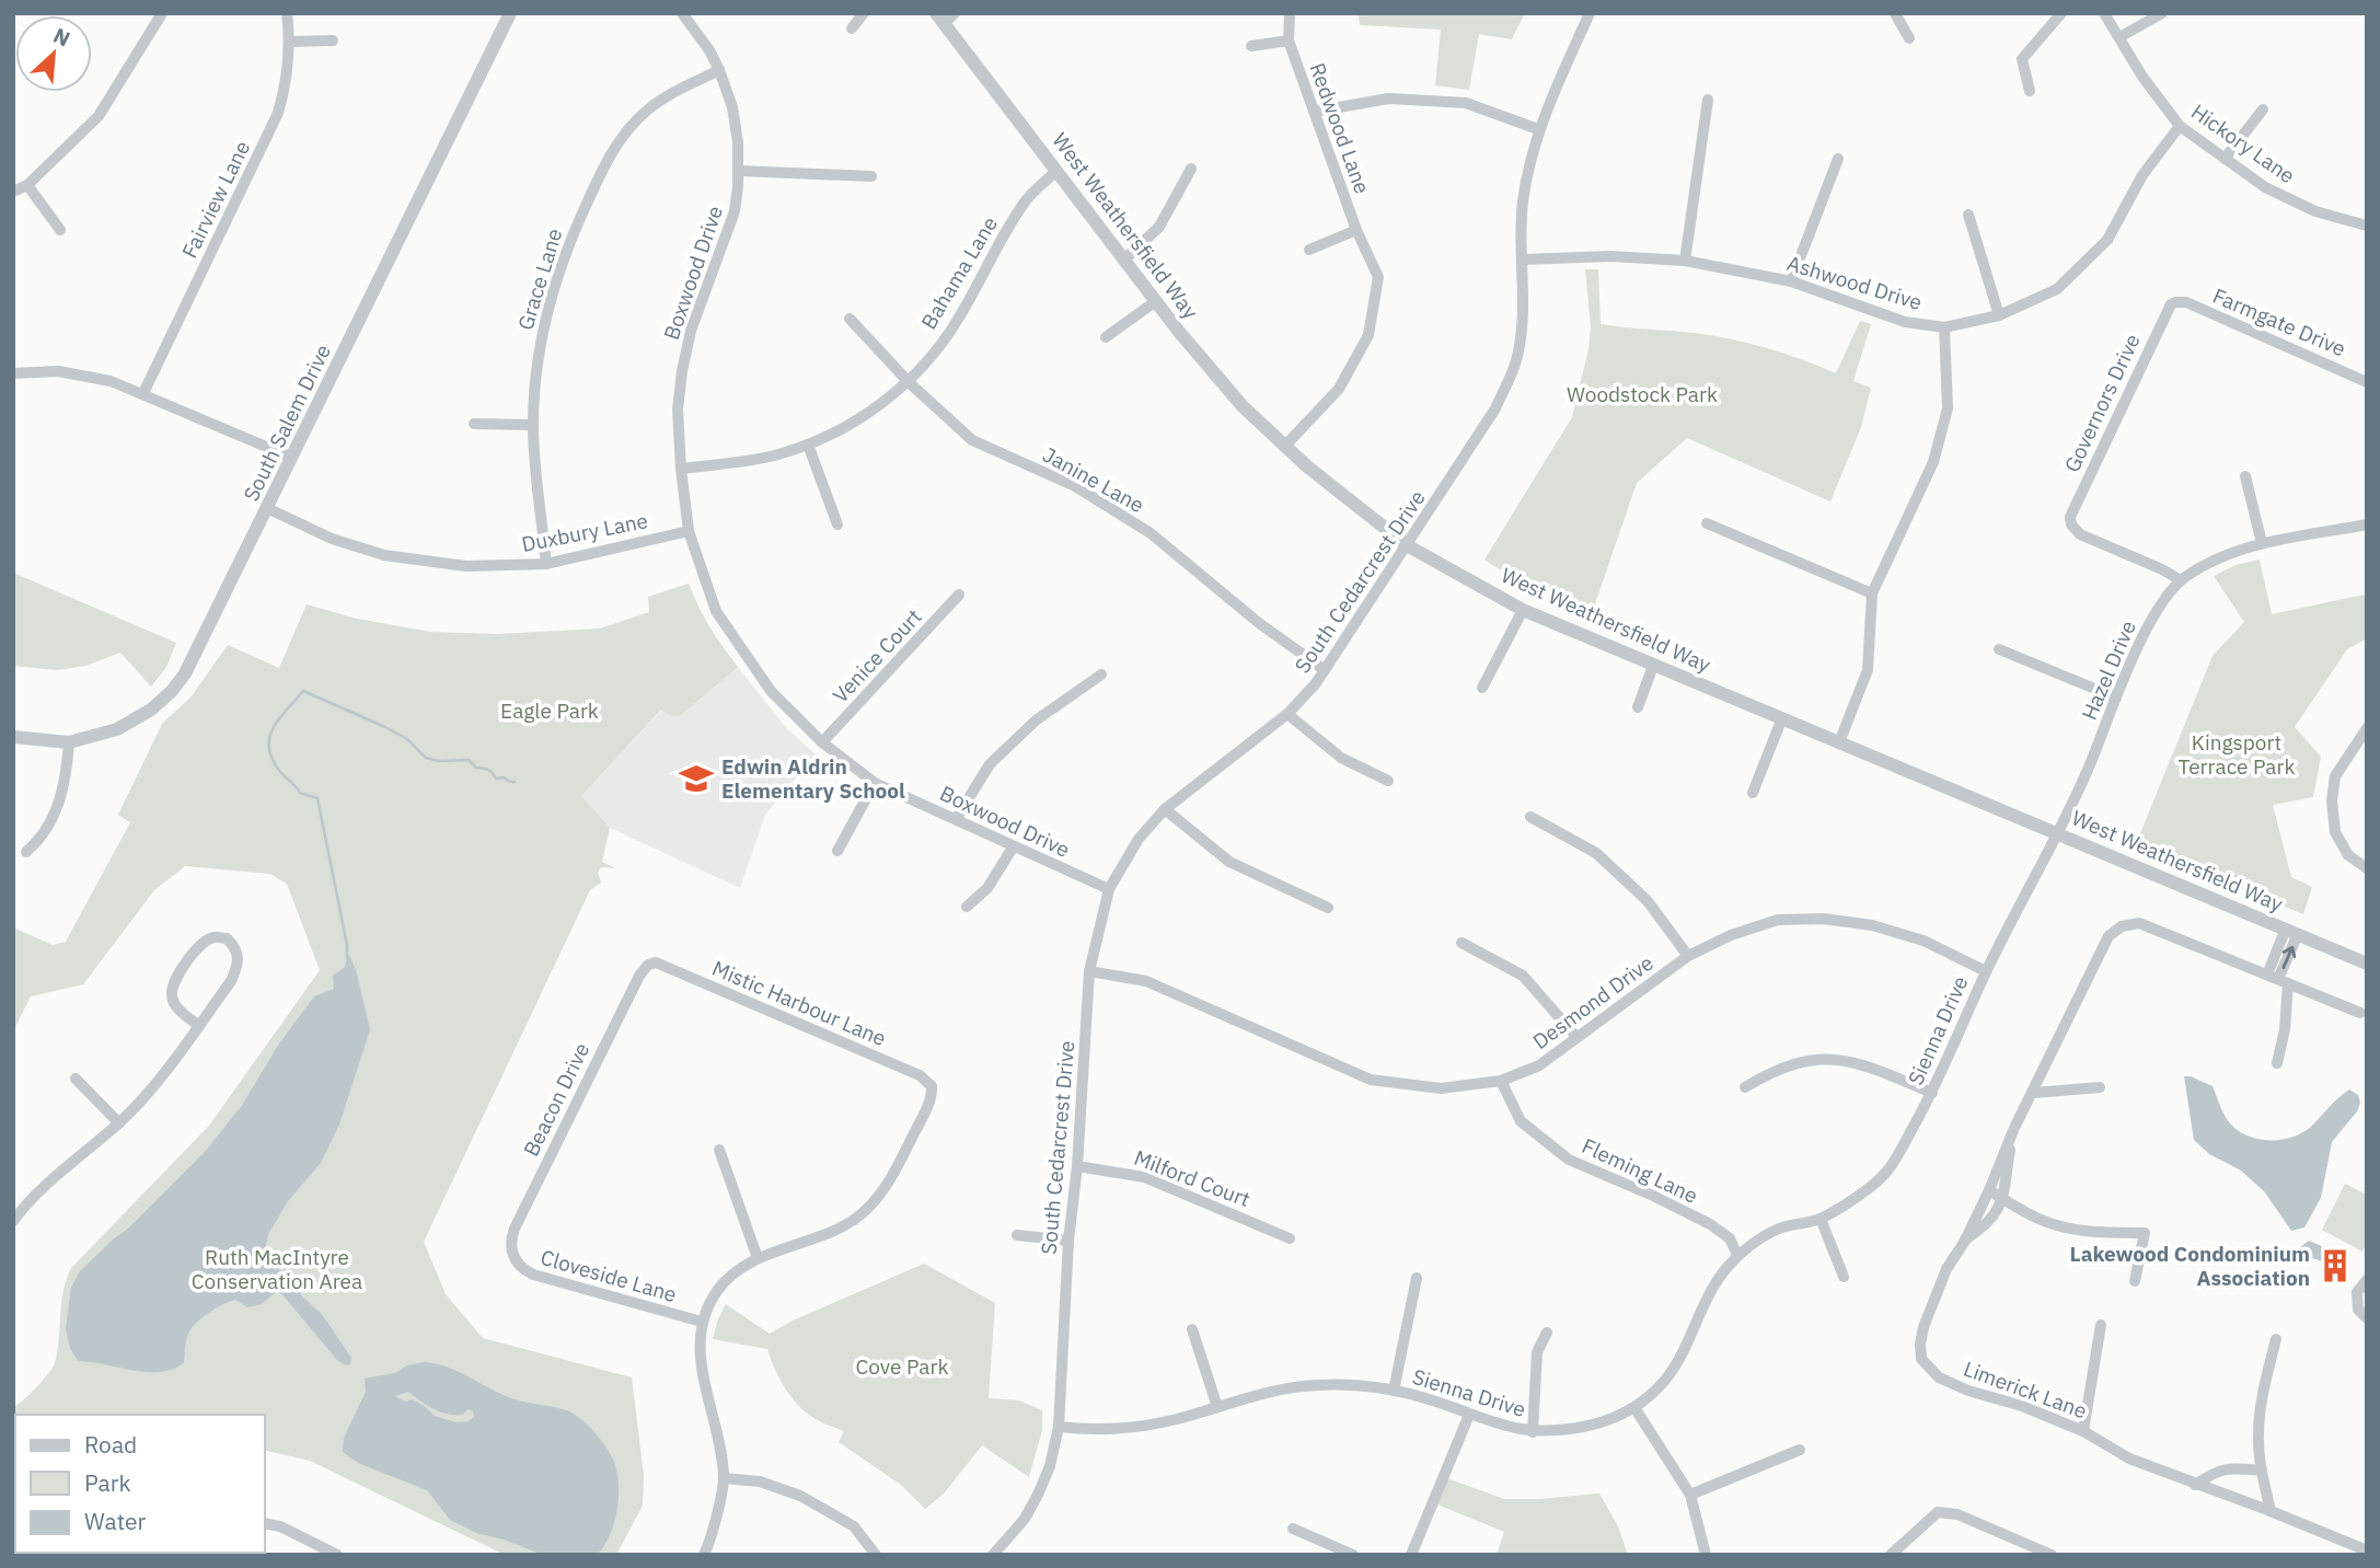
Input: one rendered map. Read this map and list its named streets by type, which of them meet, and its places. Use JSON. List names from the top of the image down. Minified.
{"streets":{"street":["Redwood Lane","Hickory Lane","Fairview Lane","West Weathersfield Way","Boxwood Drive","Bahama Lane","Grace Lane","Ashwood Drive","Farmgate Drive","Governors Drive","South Salem Drive","Janine Lane","Duxbury Lane","South Cedarcrest Drive","Venice Court","Hazel Drive","Desmond Drive","Mistic Harbour Lane","Sienna Drive","Beacon Drive","Fleming Lane","Milford Court","Cloveside Lane","Limerick Lane"]},"crossings":[["Redwood Lane","West Weathersfield Way"],["Hickory Lane","Ashwood Drive"],["West Weathersfield Way","Bahama Lane"],["West Weathersfield Way","South Cedarcrest Drive"],["West Weathersfield Way","Hazel Drive"],["West Weathersfield Way","Sienna Drive"],["Boxwood Drive","Bahama Lane"],["Boxwood Drive","Grace Lane"],["Boxwood Drive","Duxbury Lane"],["Boxwood Drive","South Cedarcrest Drive"],["Boxwood Drive","Venice Court"],["Bahama Lane","Janine Lane"],["Grace Lane","Duxbury Lane"],["Ashwood Drive","South Cedarcrest Drive"],["Farmgate Drive","Governors Drive"],["Governors Drive","Hazel Drive"],["South Salem Drive","Duxbury Lane"],["Janine Lane","South Cedarcrest Drive"],["South Cedarcrest Drive","Desmond Drive"],["South Cedarcrest Drive","Sienna Drive"],["South Cedarcrest Drive","Milford Court"],["Hazel Drive","Sienna Drive"],["Desmond Drive","Sienna Drive"],["Desmond Drive","Fleming Lane"],["Mistic Harbour Lane","Beacon Drive"],["Sienna Drive","Fleming Lane"],["Beacon Drive","Cloveside Lane"]],"parks":["Woodstock Park","Eagle Park","Kingsport Terrace Park","Ruth MacIntyre Conservation Area","Cove Park"],"places":{"school or university":["Edwin Aldrin Elementary School"],"building":["Lakewood Condominium Association"]},"legend":["Road","Park","Water"],"north":"top right"}
